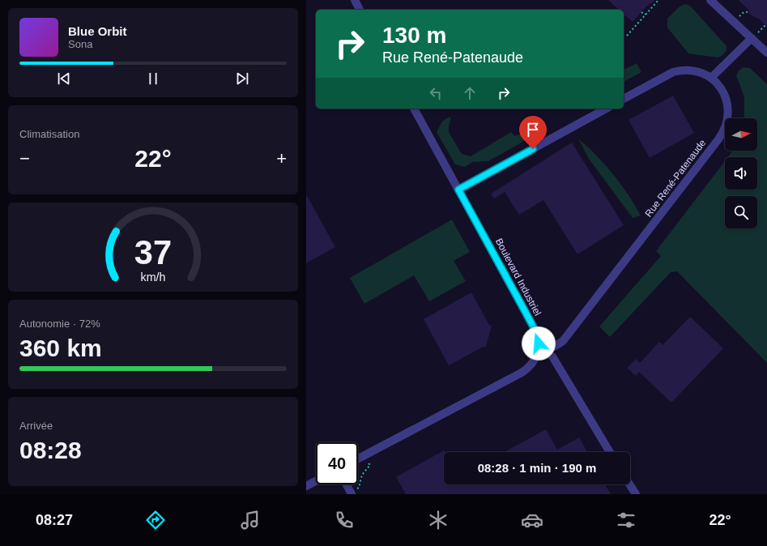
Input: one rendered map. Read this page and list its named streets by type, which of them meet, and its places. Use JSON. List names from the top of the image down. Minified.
{"streets":{"street":["Rue René-Patenaude","Boulevard Industriel"]},"crossings":[["Rue René-Patenaude","Boulevard Industriel"]],"north":"right","page":{"turn":["130 m","Rue René-Patenaude"],"song":["Blue Orbit","Sona"],"tile":["Climatisation",["Autonomie · 72%","360 km"],["Arrivée","08:28"]],"heat":["−","22°","+"],"limit":"40","trip":"08:28 · 1 min · 190 m","tabs":["08:27","22°"],"gauge":["37","km/h"]}}
